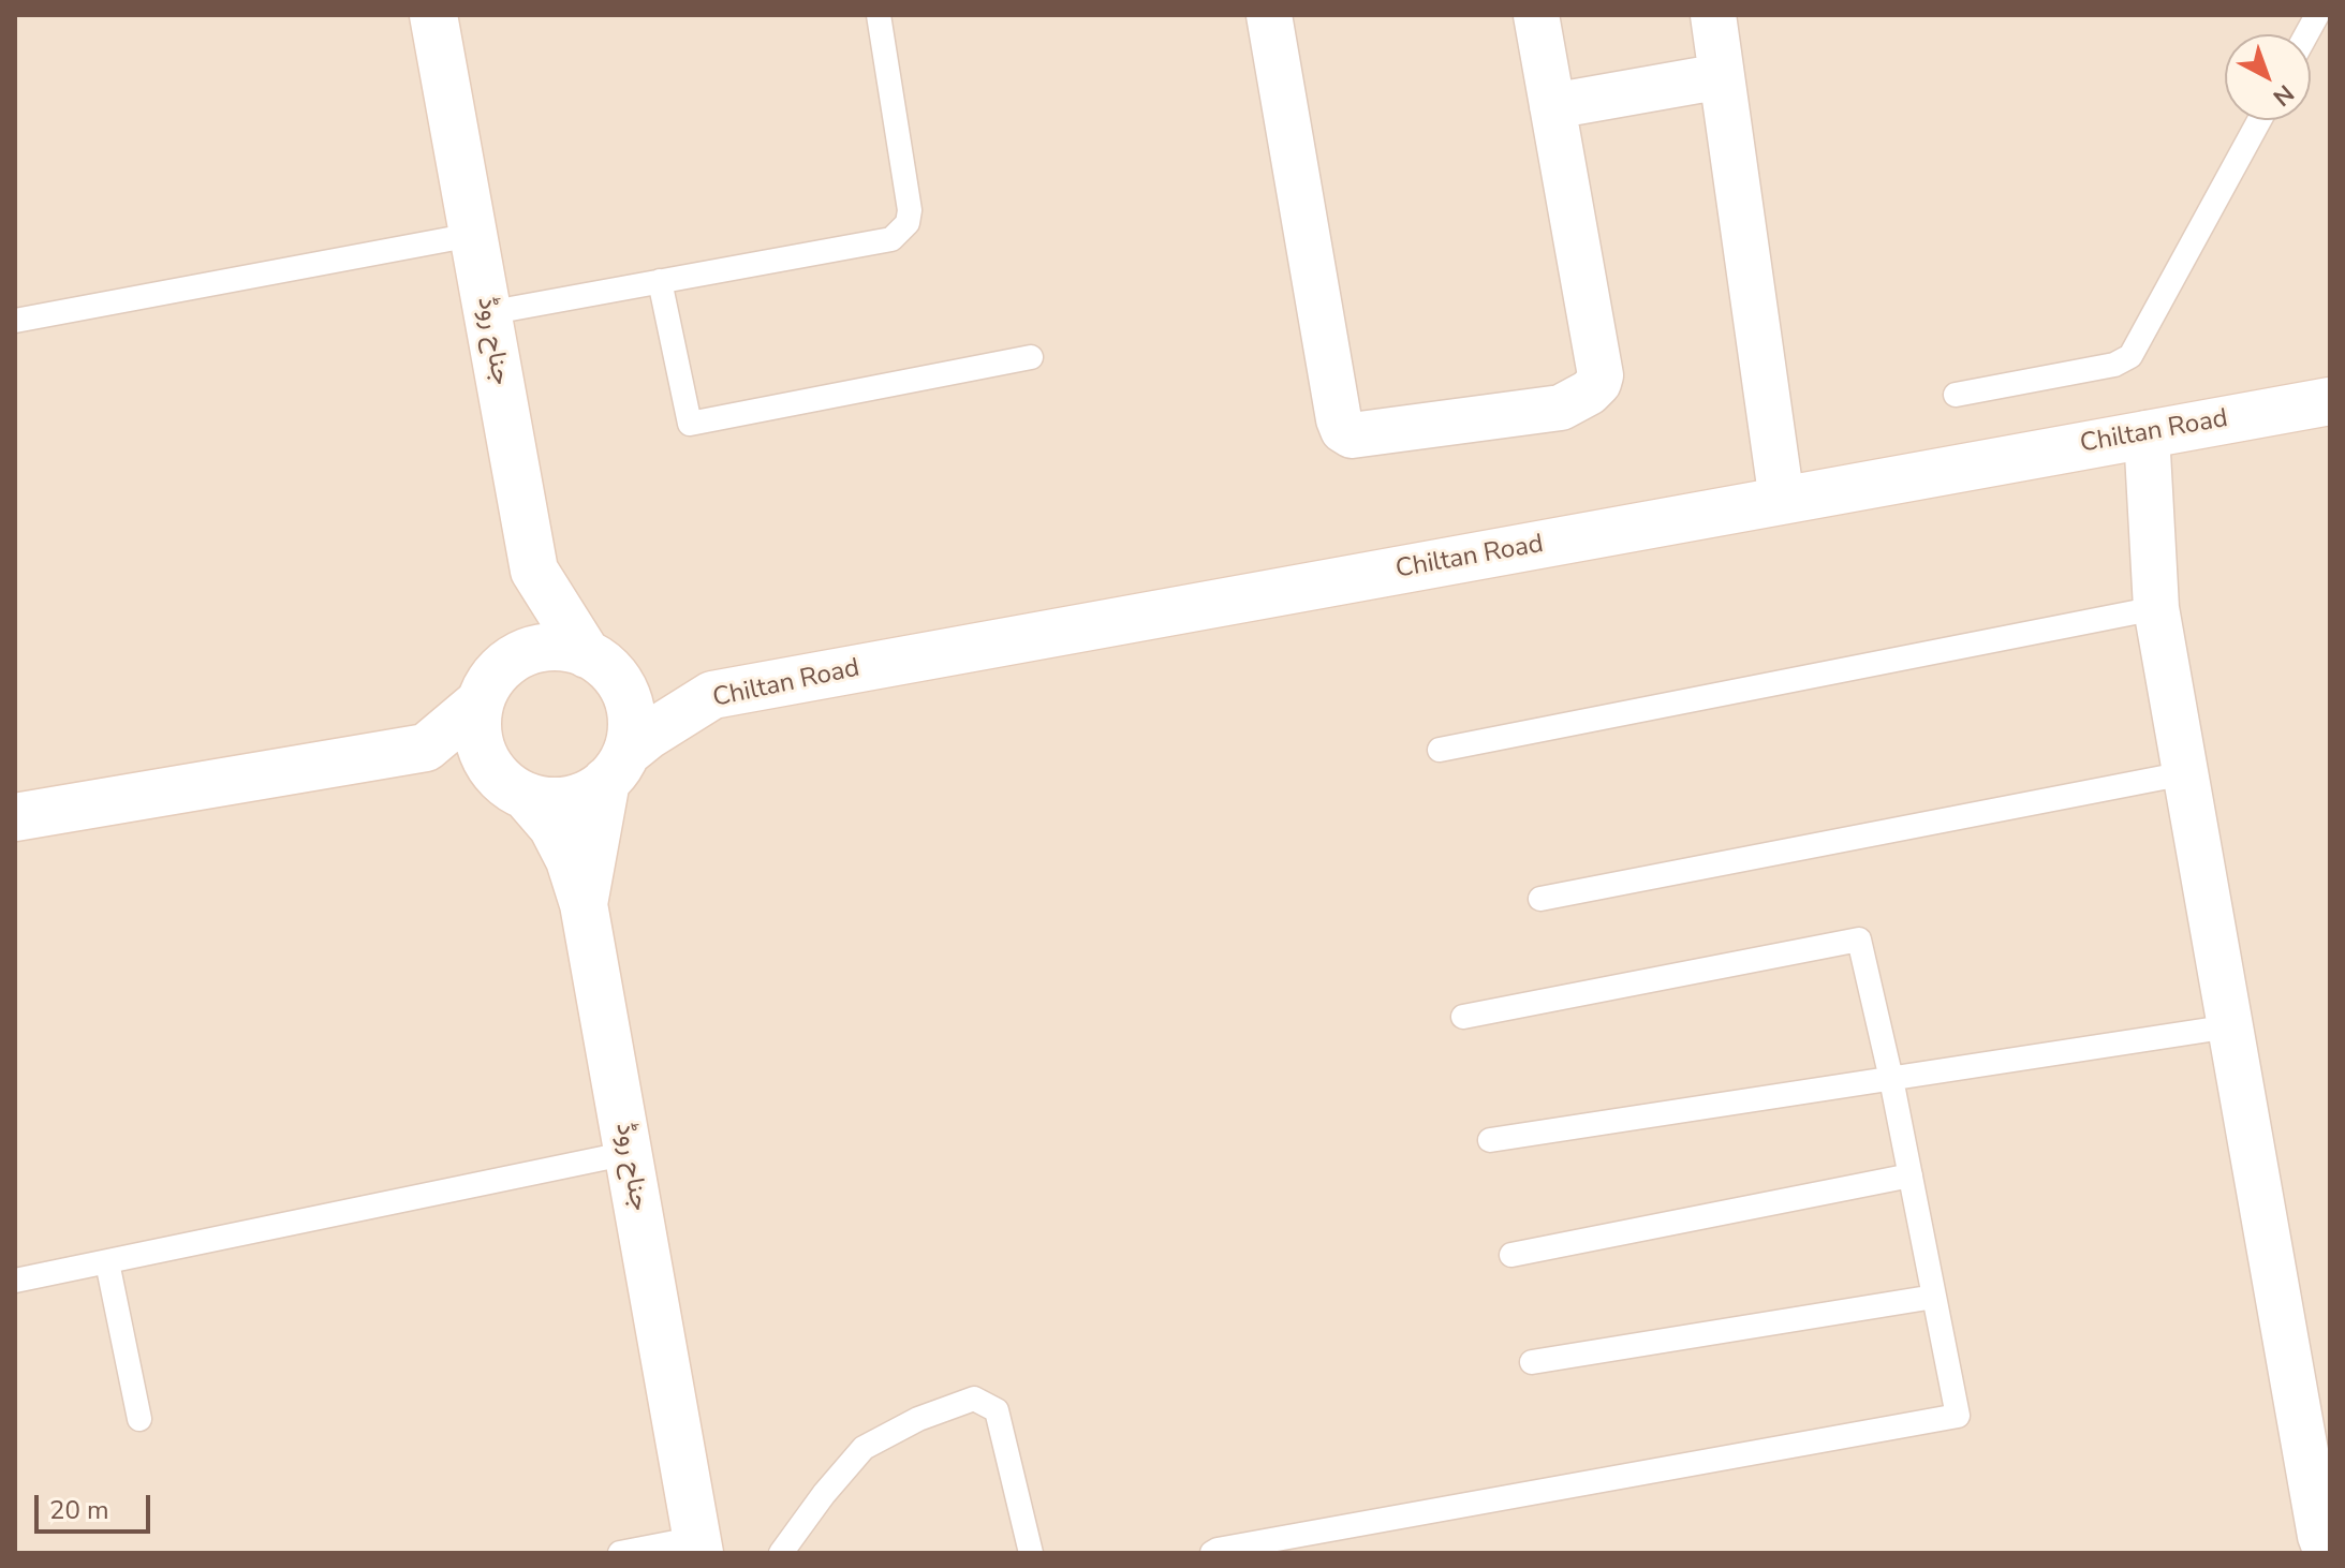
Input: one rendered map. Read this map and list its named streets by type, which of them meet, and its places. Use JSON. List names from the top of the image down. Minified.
{"streets":{"street":["جناح روڈ","Chiltan Road"]},"crossings":[["جناح روڈ","Chiltan Road"]],"scale_bar":"20 m","north":"bottom right"}
